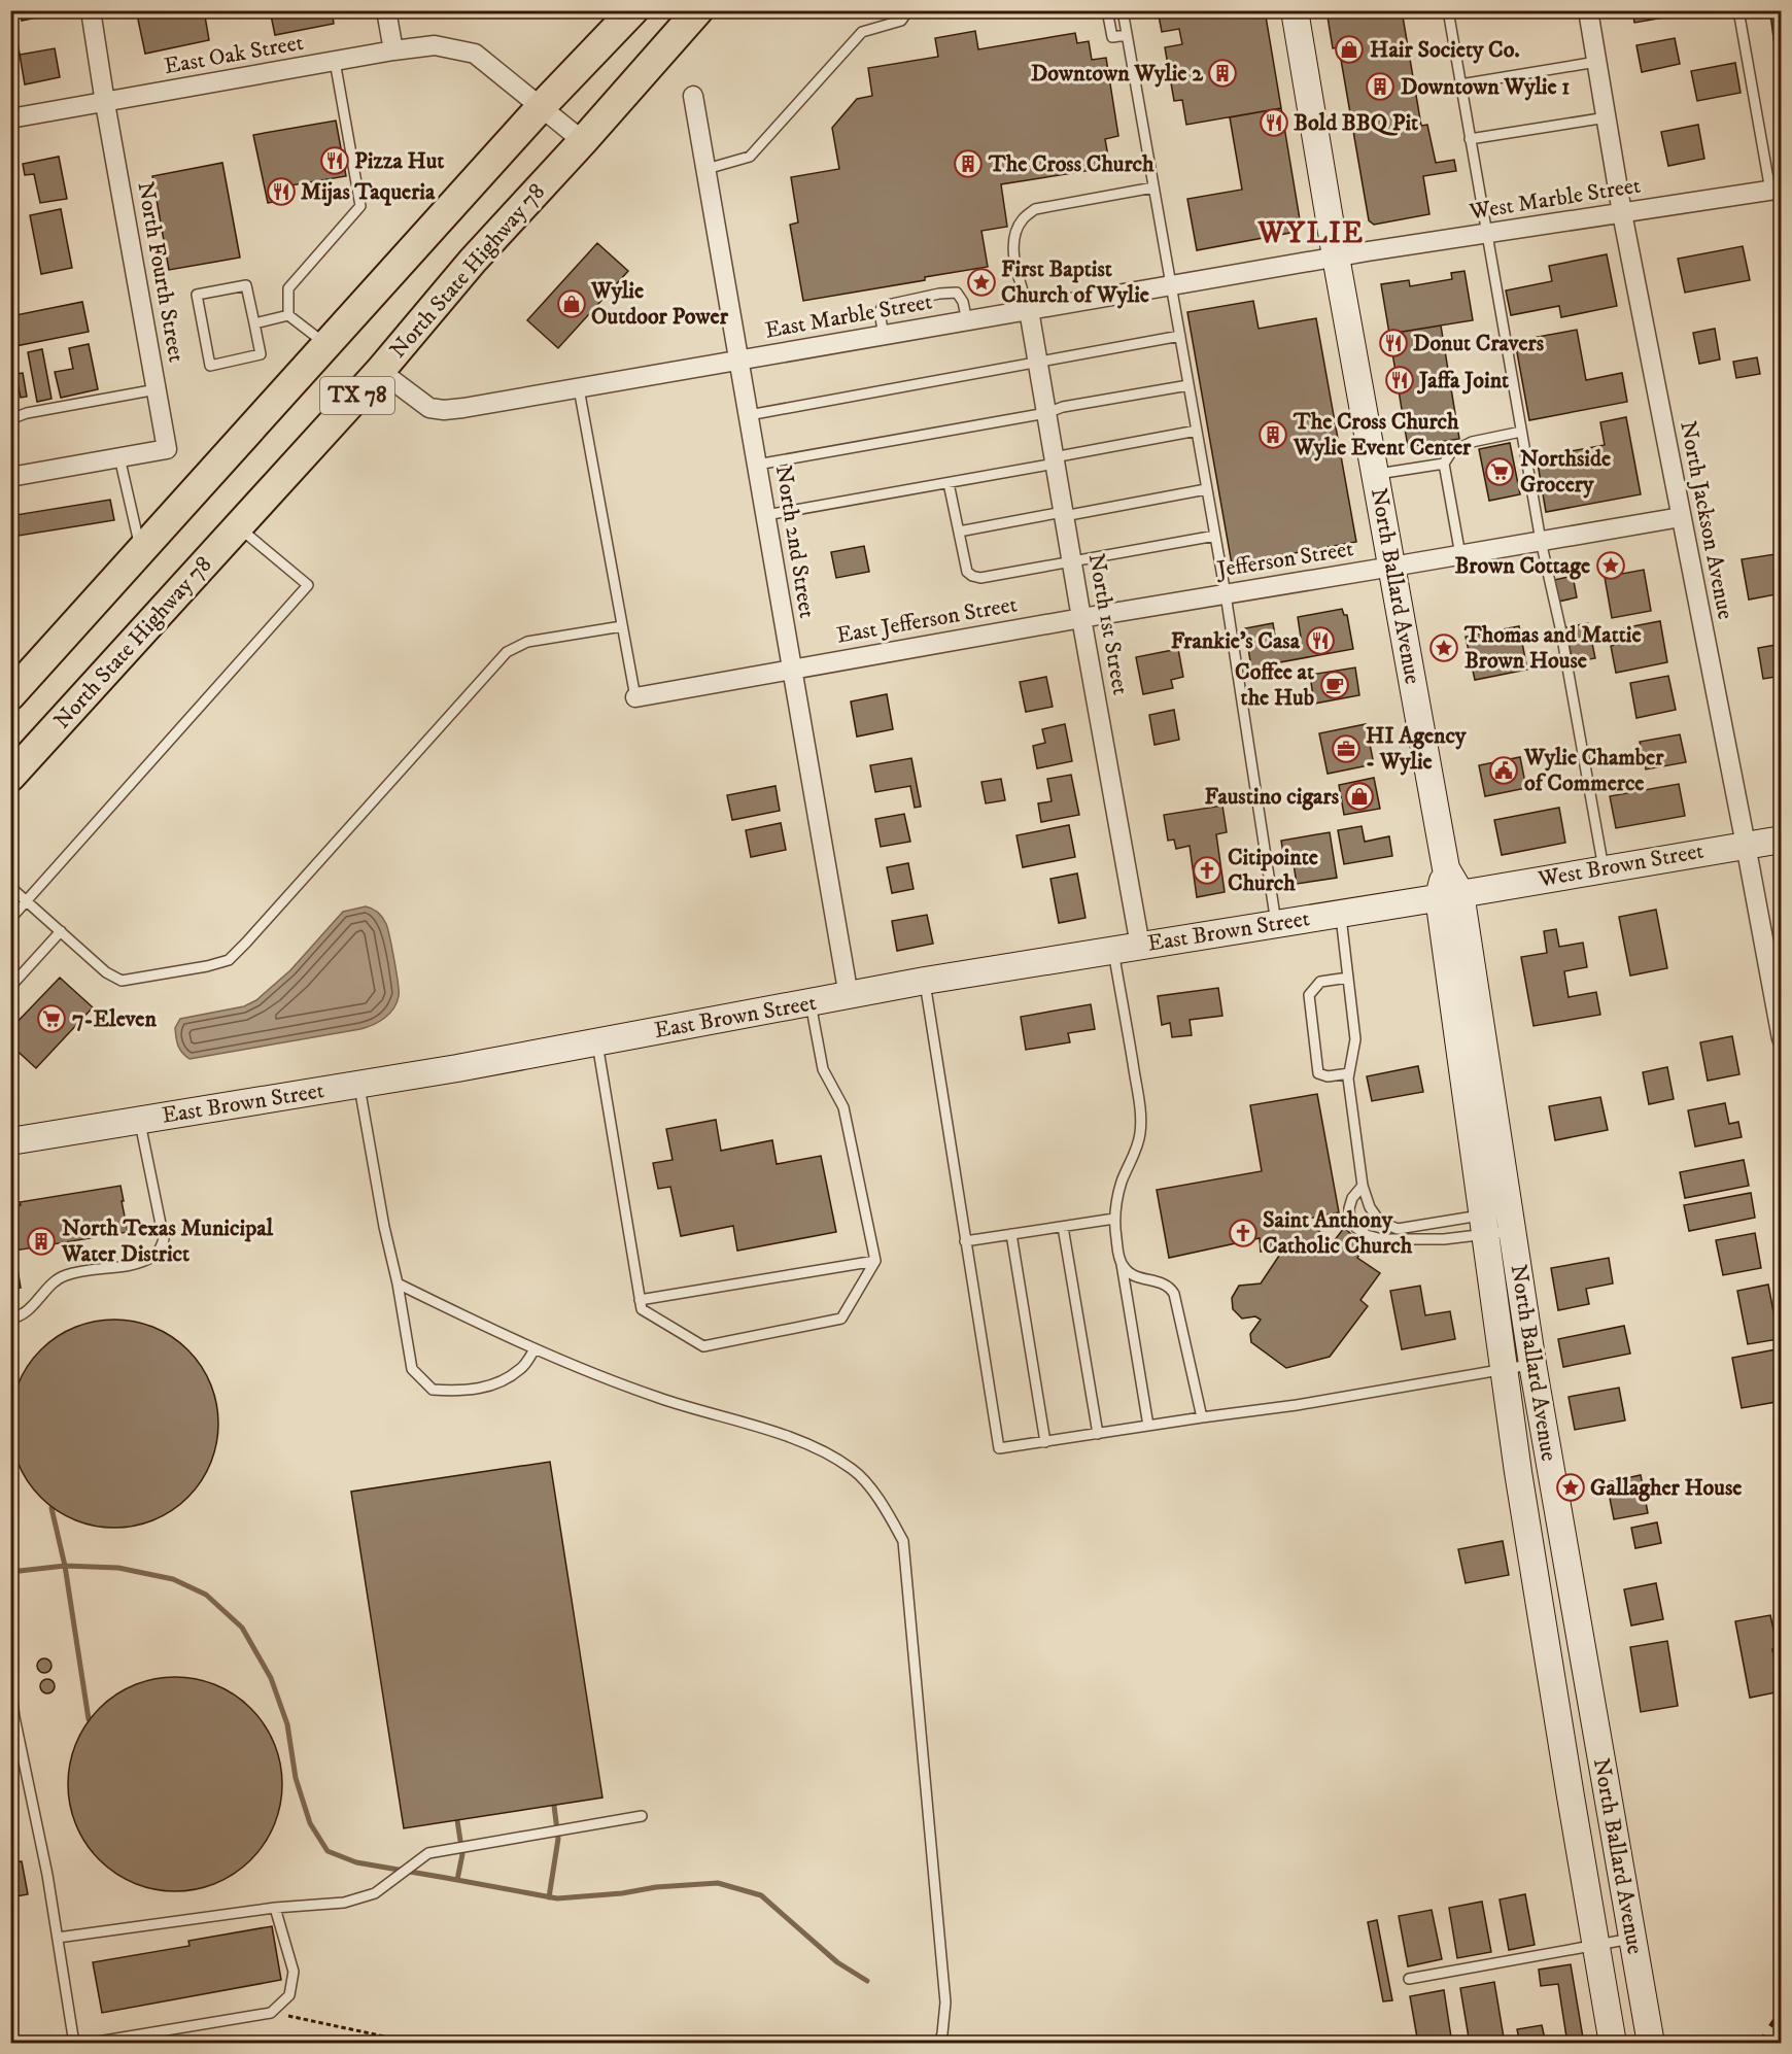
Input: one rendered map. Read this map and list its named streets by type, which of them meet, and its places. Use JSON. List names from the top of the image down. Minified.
{"streets":{"main road":["North State Highway 78","TX 78","North Ballard Avenue","West Brown Street","East Brown Street"],"street":["East Oak Street","West Marble Street","North Fourth Street","East Marble Street","North Jackson Avenue","North 2nd Street","Jefferson Street","East Jefferson Street","North 1st Street"]},"crossings":[["East Oak Street","North State Highway 78"],["East Oak Street","North Fourth Street"],["East Oak Street","TX 78"],["West Marble Street","East Marble Street"],["West Marble Street","North Jackson Avenue"],["West Marble Street","North Ballard Avenue"],["North State Highway 78","East Marble Street"],["East Marble Street","North 2nd Street"],["East Marble Street","North Ballard Avenue"],["East Marble Street","North 1st Street"],["North Jackson Avenue","Jefferson Street"],["North Jackson Avenue","West Brown Street"],["North 2nd Street","East Jefferson Street"],["North 2nd Street","East Brown Street"],["Jefferson Street","North Ballard Avenue"],["Jefferson Street","East Jefferson Street"],["Jefferson Street","North 1st Street"],["North Ballard Avenue","West Brown Street"],["North Ballard Avenue","East Brown Street"],["East Jefferson Street","North 1st Street"],["North 1st Street","East Brown Street"],["West Brown Street","East Brown Street"]],"districts":["WYLIE"],"places":{"shop":["Hair Society Co.","Wylie Outdoor Power","Faustino cigars"],"building":["Downtown Wylie 2","Downtown Wylie 1","The Cross Church","The Cross Church Wylie Event Center","North Texas Municipal Water District"],"restaurant":["Bold BBQ Pit","Pizza Hut","Mijas Taqueria","Donut Cravers","Jaffa Joint","Frankie's Casa"],"place":["First Baptist Church of Wylie","Brown Cottage","Thomas and Mattie Brown House","Gallagher House"],"supermarket":["Northside Grocery","7-Eleven"],"cafe":["Coffee at the Hub"],"office":["HI Agency - Wylie"],"public building":["Wylie Chamber of Commerce"],"church":["Citipointe Church","Saint Anthony Catholic Church"]}}
